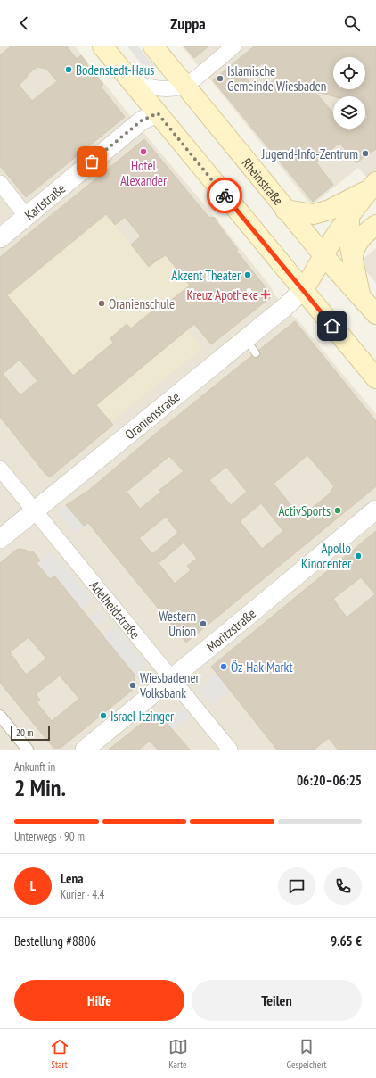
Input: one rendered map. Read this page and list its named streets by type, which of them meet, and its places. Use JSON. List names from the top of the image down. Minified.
{"streets":{"main road":["Rheinstraße"],"street":["Karlstraße","Oranienstraße","Adelheidstraße","Moritzstraße"]},"crossings":[["Oranienstraße","Adelheidstraße"],["Adelheidstraße","Moritzstraße"]],"places":{"other":["Bodenstedt-Haus","Islamische Gemeinde Wiesbaden","Hotel Alexander","Jugend-Info-Zentrum","Akzent Theater","Oranienschule","ActivSports","Apollo Kinocenter","Western Union","Öz-Hak Markt","Wiesbadener Volksbank","Israel Itzinger"],"health":["Kreuz Apotheke"]},"scale_bar":"20 m","page":{"header":"Zuppa","scale":"20 m","heading":["2 Min.","Ankunft in","06:20–06:25"],"panel":["Lena","Kurier · 4.4","Bestellung #8806","9.65 €"],"bar":"Unterwegs · 90 m","round":"L","buttons":["Hilfe","Teilen"],"tabs":["Start","Karte","Gespeichert"]}}
